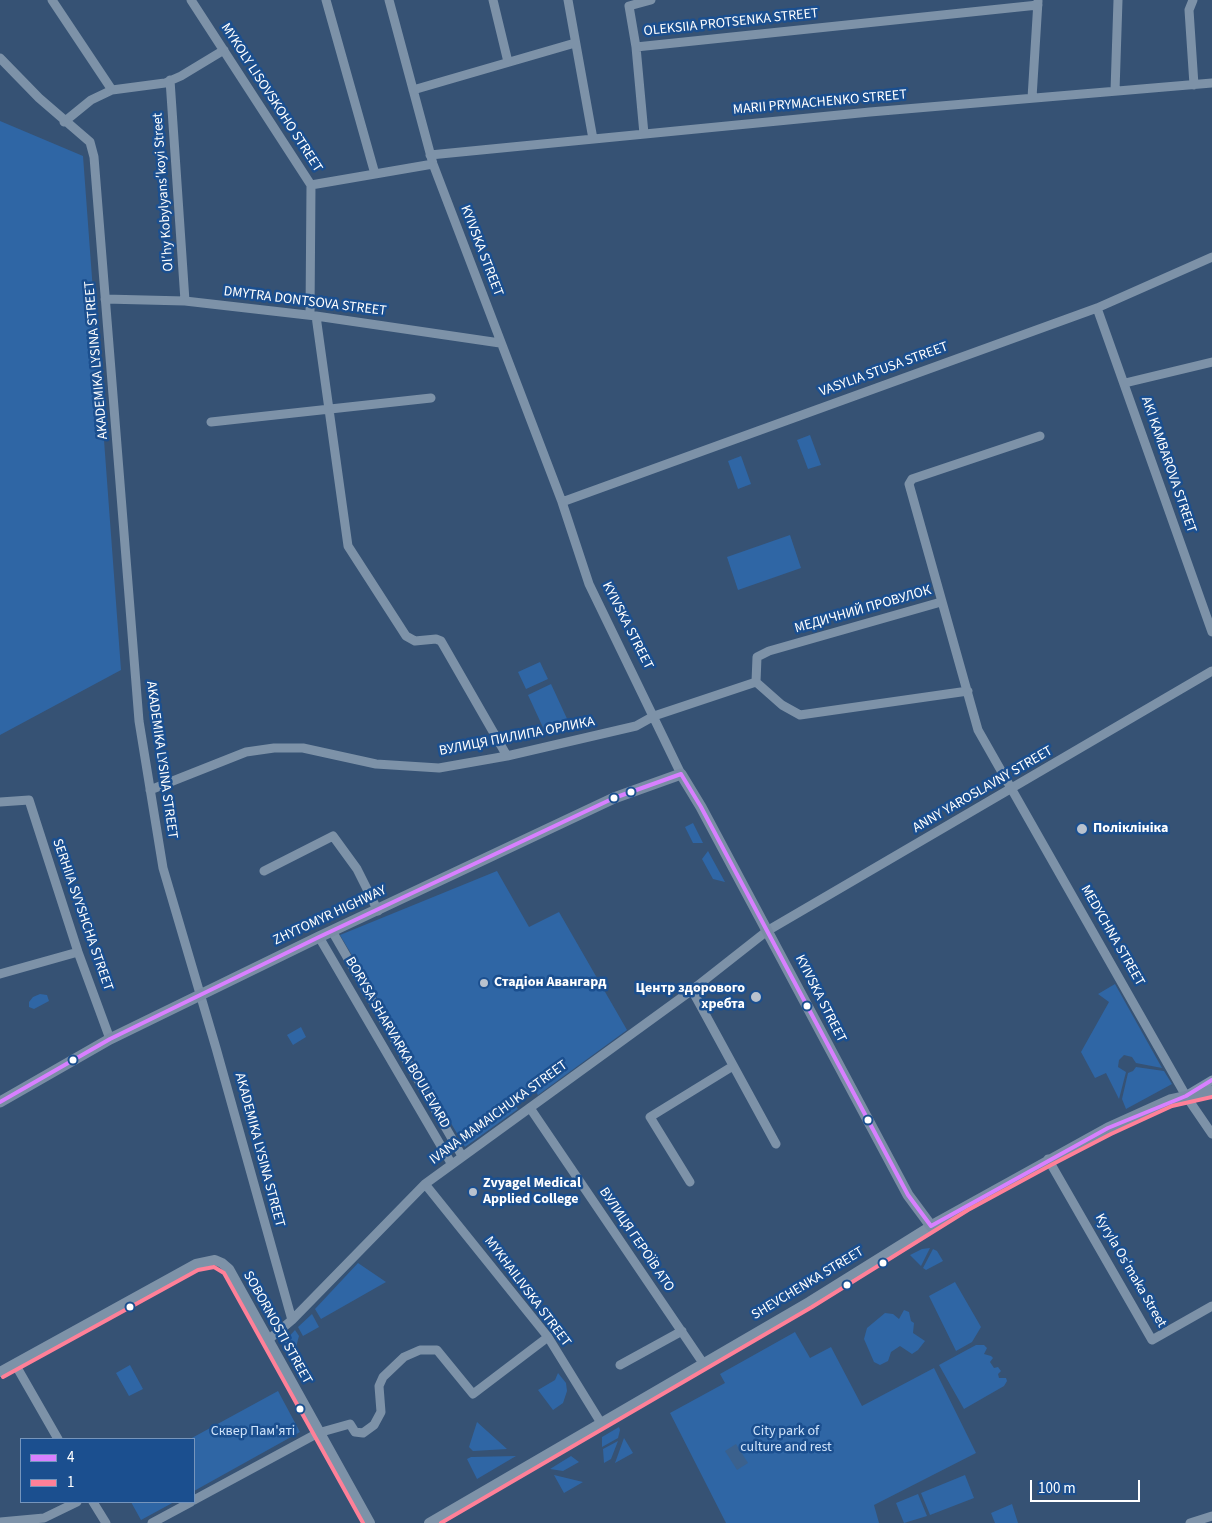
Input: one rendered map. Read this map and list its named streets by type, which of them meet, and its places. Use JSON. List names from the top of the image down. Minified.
{"streets":{"main road":["KYIVSKA STREET","ZHYTOMYR HIGHWAY","SHEVCHENKA STREET"],"street":["OLEKSIIA PROTSENKA STREET","MYKOLY LISOVSKOHO STREET","MARII PRYMACHENKO STREET","Olʹhy Kobylyansʹkoyi Street","DMYTRA DONTSOVA STREET","AKADEMIKA LYSINA STREET","VASYLIA STUSA STREET","AKI KAMBAROVA STREET","МЕДИЧНИЙ ПРОВУЛОК","ВУЛИЦЯ ПИЛИПА ОРЛИКА","ANNY YAROSLAVNY STREET","SERHIIA SVYSHCHA STREET","MEDYCHNA STREET","BORYSA SHARVARKA BOULEVARD","IVANA MAMAICHUKA STREET","ВУЛИЦЯ ГЕРОЇВ АТО","Kyryla Osʹmaka Street","MYKHAILIVSKA STREET","SOBORNOSTI STREET"]},"crossings":[["MYKOLY LISOVSKOHO STREET","MARII PRYMACHENKO STREET"],["MYKOLY LISOVSKOHO STREET","KYIVSKA STREET"],["MYKOLY LISOVSKOHO STREET","DMYTRA DONTSOVA STREET"],["MYKOLY LISOVSKOHO STREET","ВУЛИЦЯ ПИЛИПА ОРЛИКА"],["MARII PRYMACHENKO STREET","KYIVSKA STREET"],["Olʹhy Kobylyansʹkoyi Street","DMYTRA DONTSOVA STREET"],["KYIVSKA STREET","DMYTRA DONTSOVA STREET"],["KYIVSKA STREET","VASYLIA STUSA STREET"],["KYIVSKA STREET","ВУЛИЦЯ ПИЛИПА ОРЛИКА"],["KYIVSKA STREET","ANNY YAROSLAVNY STREET"],["KYIVSKA STREET","ZHYTOMYR HIGHWAY"],["KYIVSKA STREET","IVANA MAMAICHUKA STREET"],["KYIVSKA STREET","SHEVCHENKA STREET"],["DMYTRA DONTSOVA STREET","AKADEMIKA LYSINA STREET"],["AKADEMIKA LYSINA STREET","ВУЛИЦЯ ПИЛИПА ОРЛИКА"],["AKADEMIKA LYSINA STREET","ZHYTOMYR HIGHWAY"],["AKADEMIKA LYSINA STREET","IVANA MAMAICHUKA STREET"],["VASYLIA STUSA STREET","AKI KAMBAROVA STREET"],["МЕДИЧНИЙ ПРОВУЛОК","ANNY YAROSLAVNY STREET"],["МЕДИЧНИЙ ПРОВУЛОК","MEDYCHNA STREET"],["ANNY YAROSLAVNY STREET","MEDYCHNA STREET"],["ANNY YAROSLAVNY STREET","IVANA MAMAICHUKA STREET"],["SERHIIA SVYSHCHA STREET","ZHYTOMYR HIGHWAY"],["ZHYTOMYR HIGHWAY","BORYSA SHARVARKA BOULEVARD"],["MEDYCHNA STREET","SHEVCHENKA STREET"],["BORYSA SHARVARKA BOULEVARD","IVANA MAMAICHUKA STREET"],["IVANA MAMAICHUKA STREET","ВУЛИЦЯ ГЕРОЇВ АТО"],["IVANA MAMAICHUKA STREET","MYKHAILIVSKA STREET"],["IVANA MAMAICHUKA STREET","SOBORNOSTI STREET"],["ВУЛИЦЯ ГЕРОЇВ АТО","SHEVCHENKA STREET"],["Kyryla Osʹmaka Street","SHEVCHENKA STREET"],["SHEVCHENKA STREET","MYKHAILIVSKA STREET"]],"parks":["Сквер Пам'яті","City park of culture and rest"],"places":["Поліклініка","Стадіон Авангард","Центр здорового хребта","Zvyagel Medical Applied College"],"lines":["transit line 4","transit line 1"],"legend":["4","1"],"scale_bar":"100 m"}
